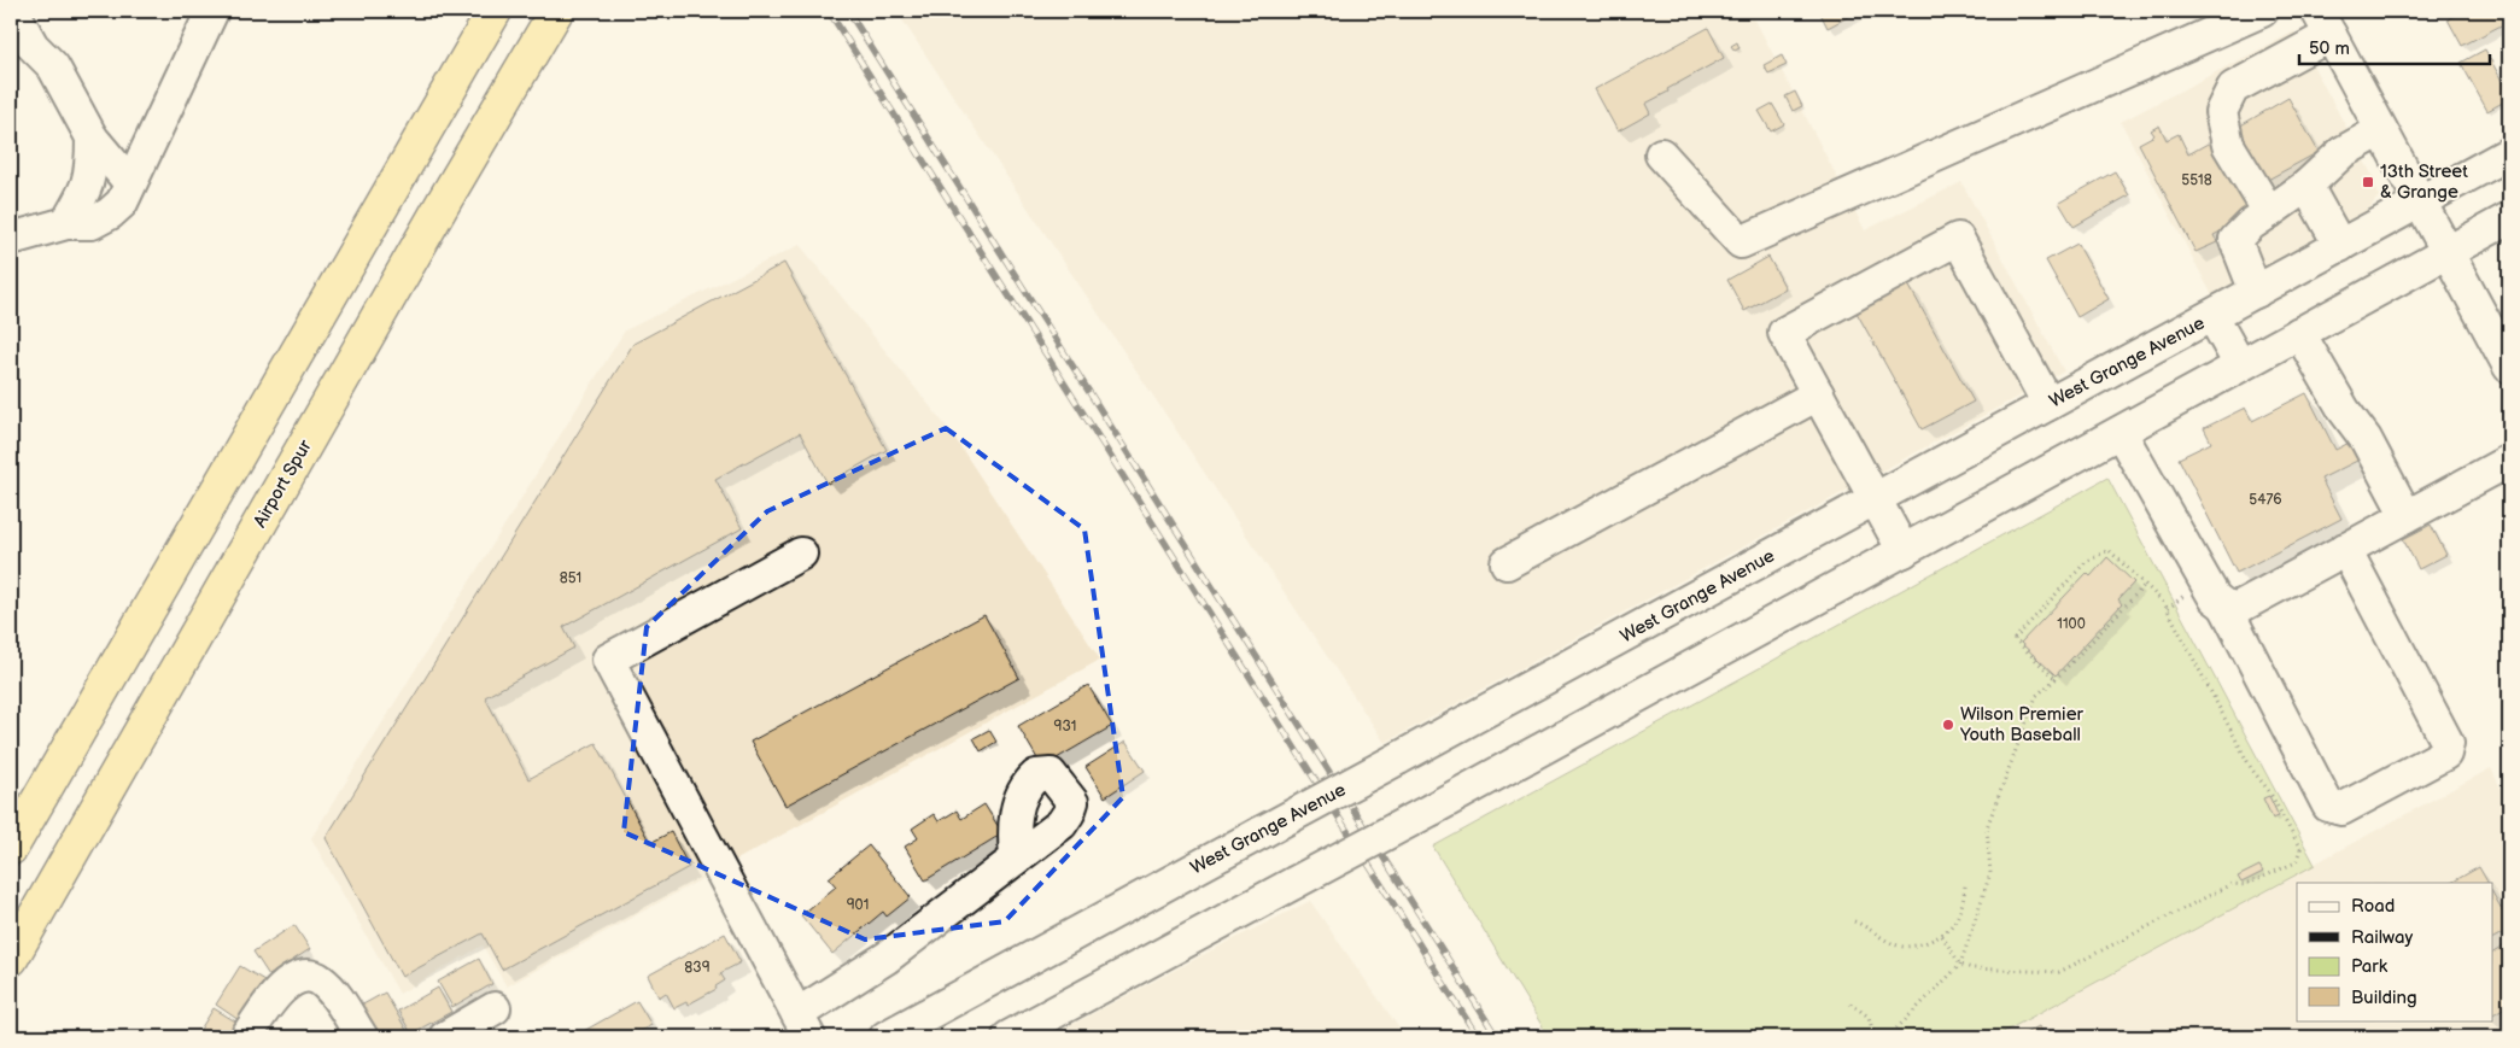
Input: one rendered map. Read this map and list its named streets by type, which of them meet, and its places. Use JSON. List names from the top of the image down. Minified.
{"streets":{"highway":["Airport Spur"],"street":["West Grange Avenue"]},"places":{"transit":["13th Street & Grange"],"other":["Wilson Premier Youth Baseball"]},"house_numbers":["5518","5476","851","1100","931","901","839"],"legend":["Road","Railway","Park","Building"],"scale_bar":"50 m"}
